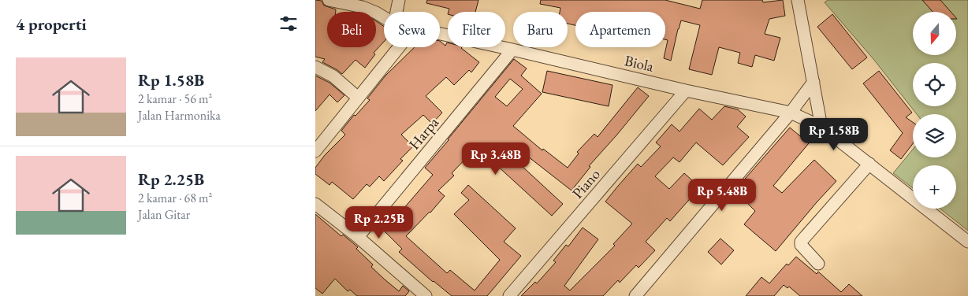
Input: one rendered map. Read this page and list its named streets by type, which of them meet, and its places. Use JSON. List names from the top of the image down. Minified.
{"streets":{"street":["Biola","Harpa","Piano"]},"crossings":[["Biola","Harpa"],["Biola","Piano"]],"north":"bottom","page":{"heading":"4 properti","map_buttons":"+","chip":["Beli","Sewa","Filter","Baru","Apartemen"],"list":[{"name":"Rp 1.58B","note":"2 kamar · 56 m² · Jalan Harmonika"},{"name":"Rp 2.25B","note":"2 kamar · 68 m² · Jalan Gitar"}],"price":["Rp 1.58B","Rp 3.48B","Rp 5.48B","Rp 2.25B"]}}
